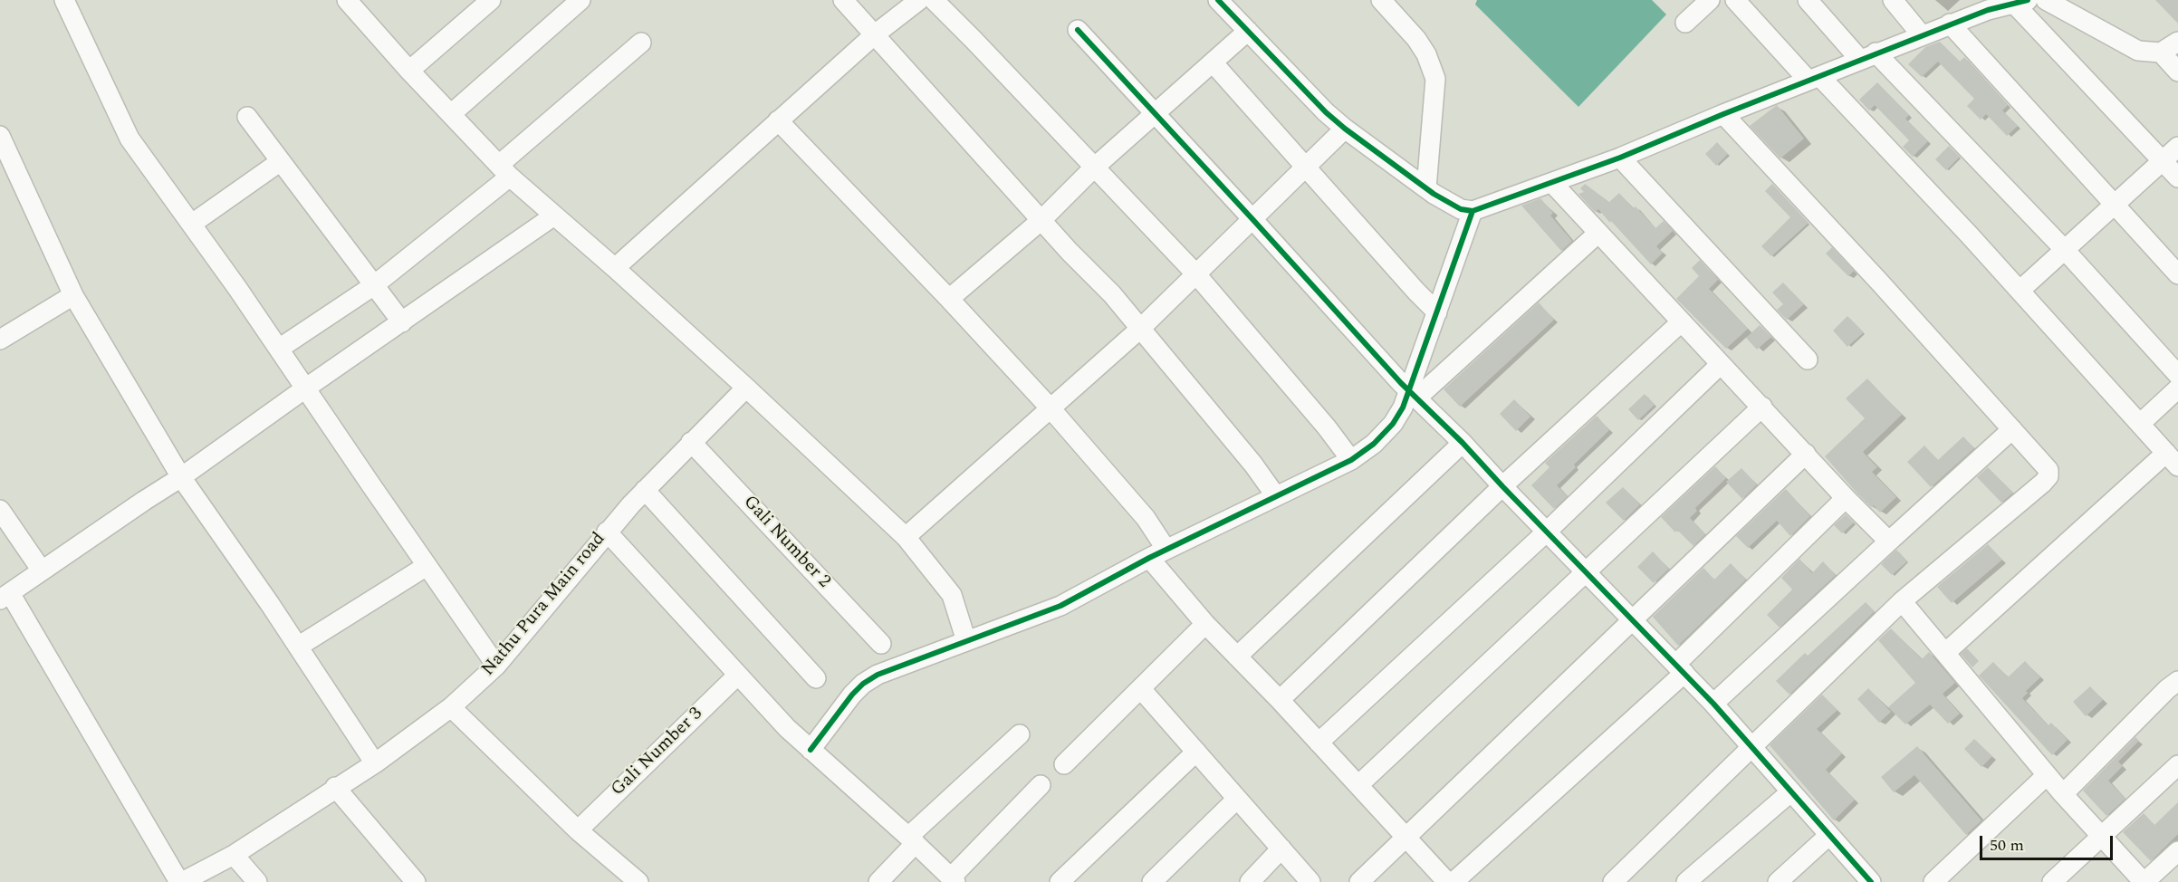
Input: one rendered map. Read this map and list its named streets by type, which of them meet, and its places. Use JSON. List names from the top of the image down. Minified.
{"streets":{"street":["Gali Number 2","Nathu Pura Main road","Gali Number 3"]},"crossings":[["Gali Number 2","Nathu Pura Main road"]],"scale_bar":"50 m"}
